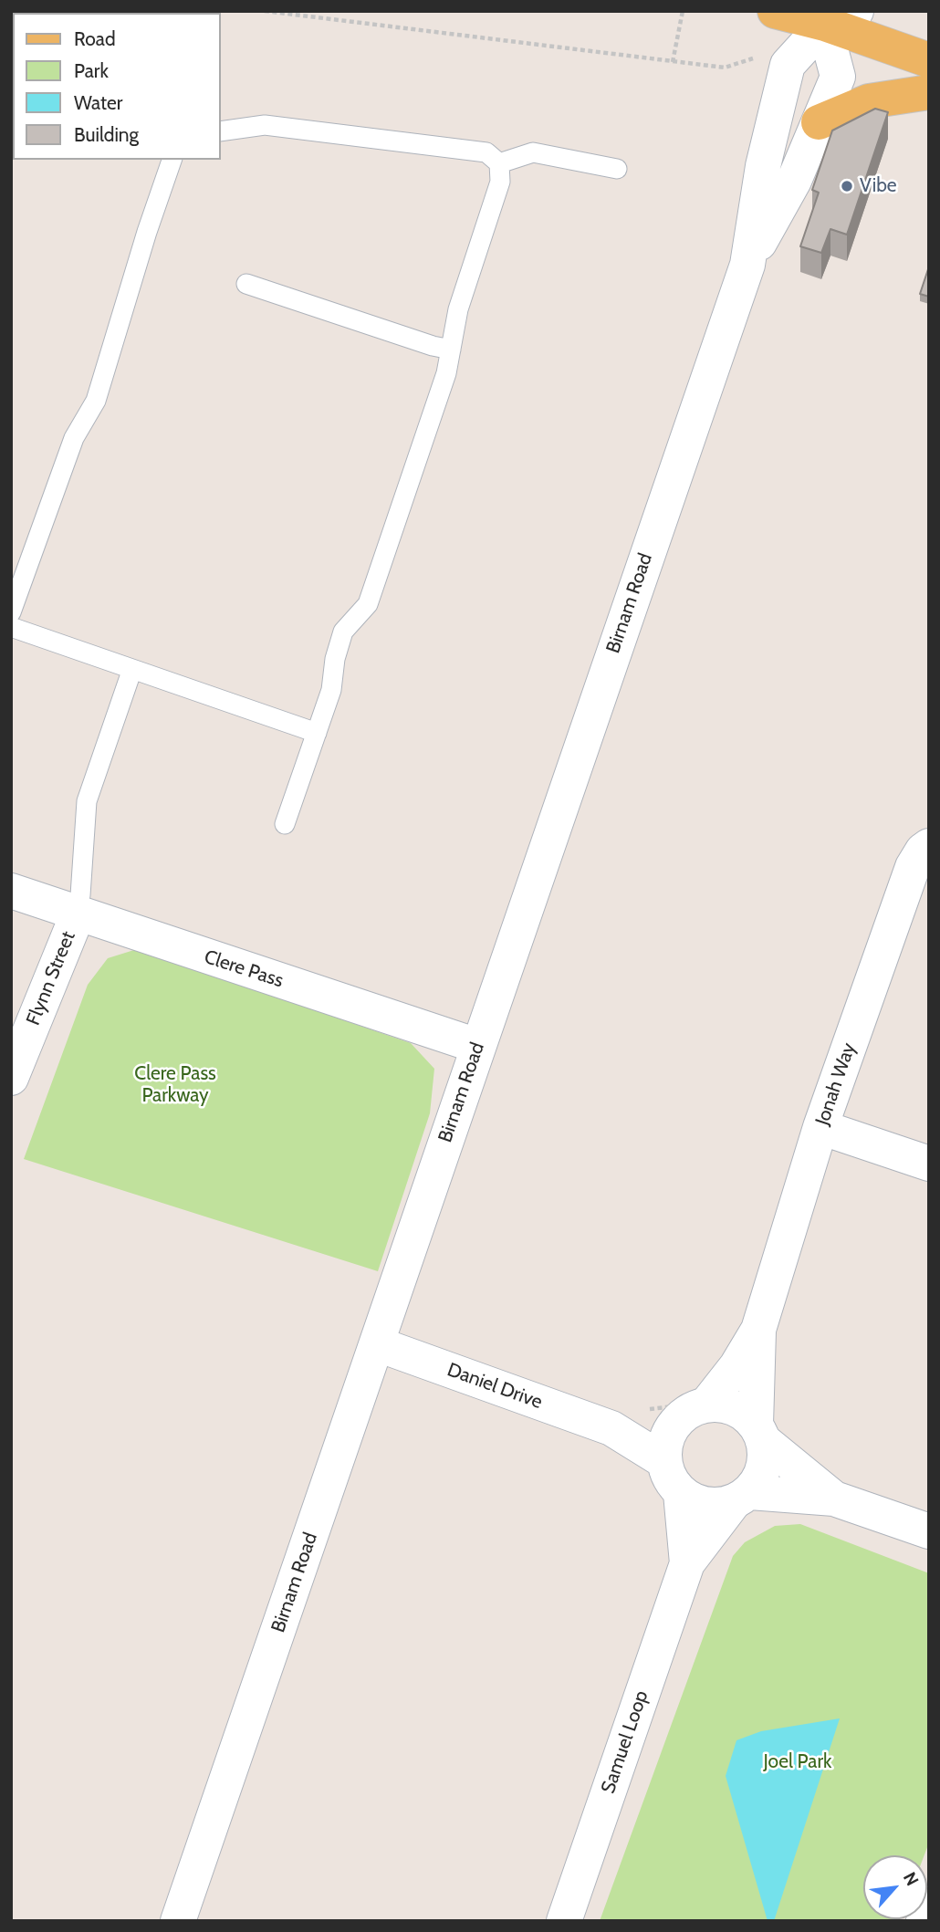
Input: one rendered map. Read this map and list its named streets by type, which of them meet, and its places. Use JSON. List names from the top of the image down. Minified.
{"streets":{"street":["Birnam Road","Clere Pass","Flynn Street","Jonah Way","Daniel Drive","Samuel Loop"]},"crossings":[["Birnam Road","Clere Pass"],["Birnam Road","Daniel Drive"],["Clere Pass","Flynn Street"],["Jonah Way","Daniel Drive"],["Jonah Way","Samuel Loop"],["Daniel Drive","Samuel Loop"]],"parks":["Clere Pass Parkway","Joel Park"],"places":["Vibe"],"legend":["Road","Park","Water","Building"],"north":"top right"}
